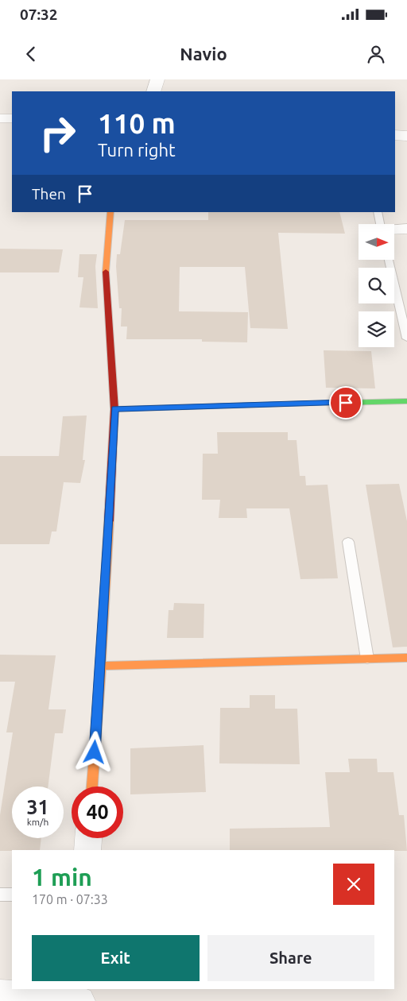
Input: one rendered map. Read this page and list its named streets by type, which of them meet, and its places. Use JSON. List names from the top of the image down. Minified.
{"north":"right","page":{"status":"07:32","header":"Navio","turn":["110 m","Turn right"],"then":"Then","speed":"31 km/h","limit":"40","heading":["1 min","170 m · 07:33"],"buttons":["Exit","Share"]}}
